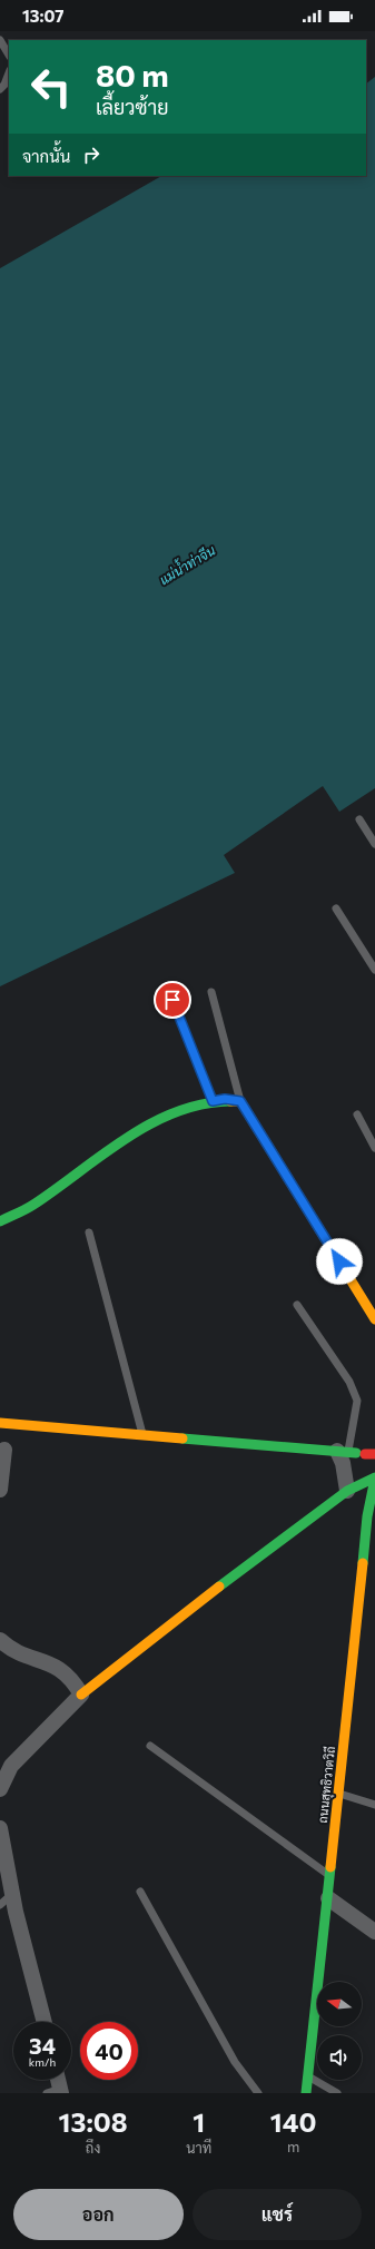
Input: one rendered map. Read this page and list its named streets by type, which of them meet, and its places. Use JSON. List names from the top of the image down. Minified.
{"streets":{"street":["ถนนสุทธิวาตวิถี"]},"water":["แม่น้ำท่าจีน"],"north":"left","page":{"status":"13:07","turn":["80 m","เลี้ยวซ้าย"],"then":"จากนั้น","speed":"34 km/h","limit":"40","eta":["13:08","ถึง","1","นาที","140","m"],"buttons":["ออก","แชร์"]}}
